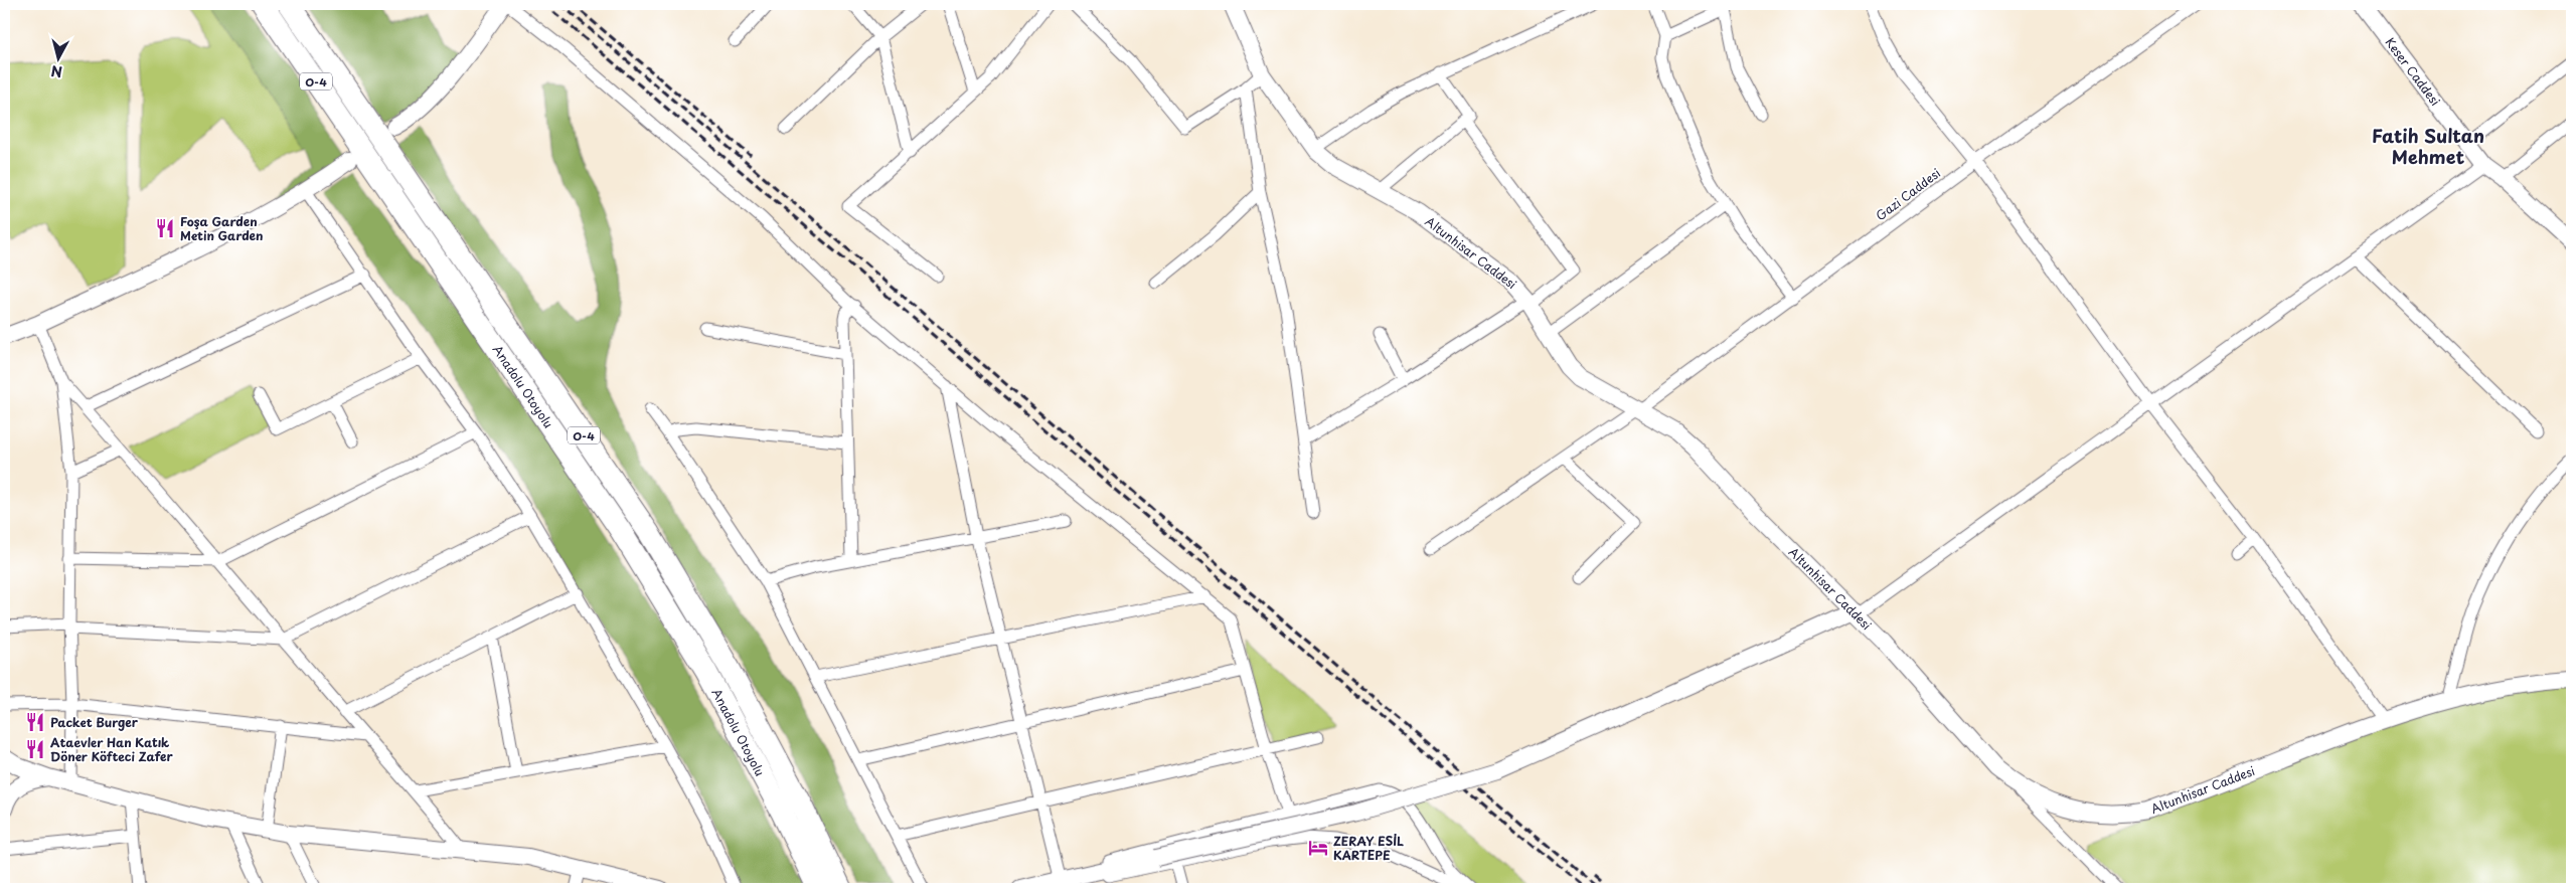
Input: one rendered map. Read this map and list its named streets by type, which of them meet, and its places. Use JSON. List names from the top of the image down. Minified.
{"streets":{"highway":["O-4","Anadolu Otoyolu"],"street":["Keser Caddesi","Gazi Caddesi","Altunhisar Caddesi"]},"crossings":[["Gazi Caddesi","Altunhisar Caddesi"]],"districts":["Fatih Sultan Mehmet"],"places":{"restaurant":["Foşa Garden Metin Garden","Packet Burger","Ataevler Han Katık Döner Köfteci Zafer"],"hotel":["ZERAY ESİL KARTEPE"]},"north":"bottom"}
